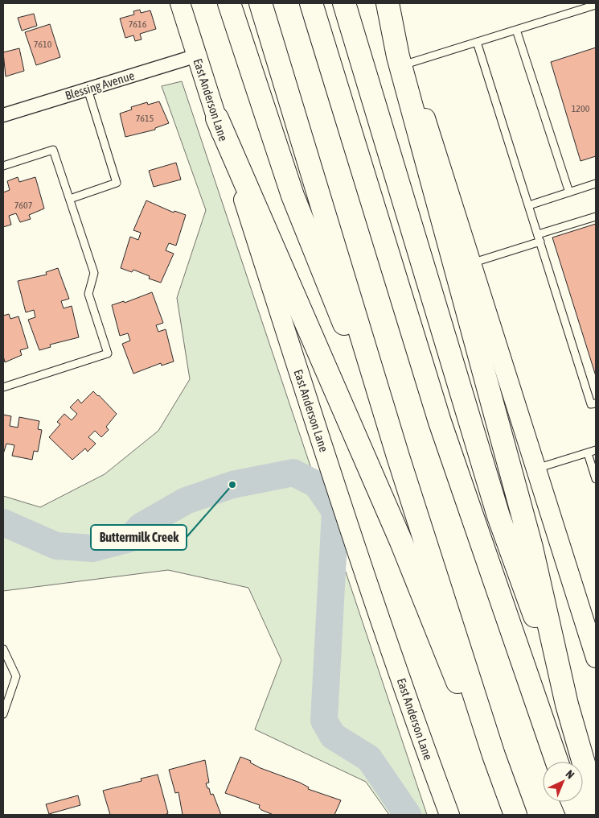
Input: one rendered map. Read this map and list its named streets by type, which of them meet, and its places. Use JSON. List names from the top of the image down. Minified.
{"streets":{"main road":["East Anderson Lane"],"street":["Blessing Avenue"]},"crossings":[["Blessing Avenue","East Anderson Lane"]],"places":["Buttermilk Creek"],"house_numbers":["7616","7610","1200","7615","7607"],"north":"top right"}
